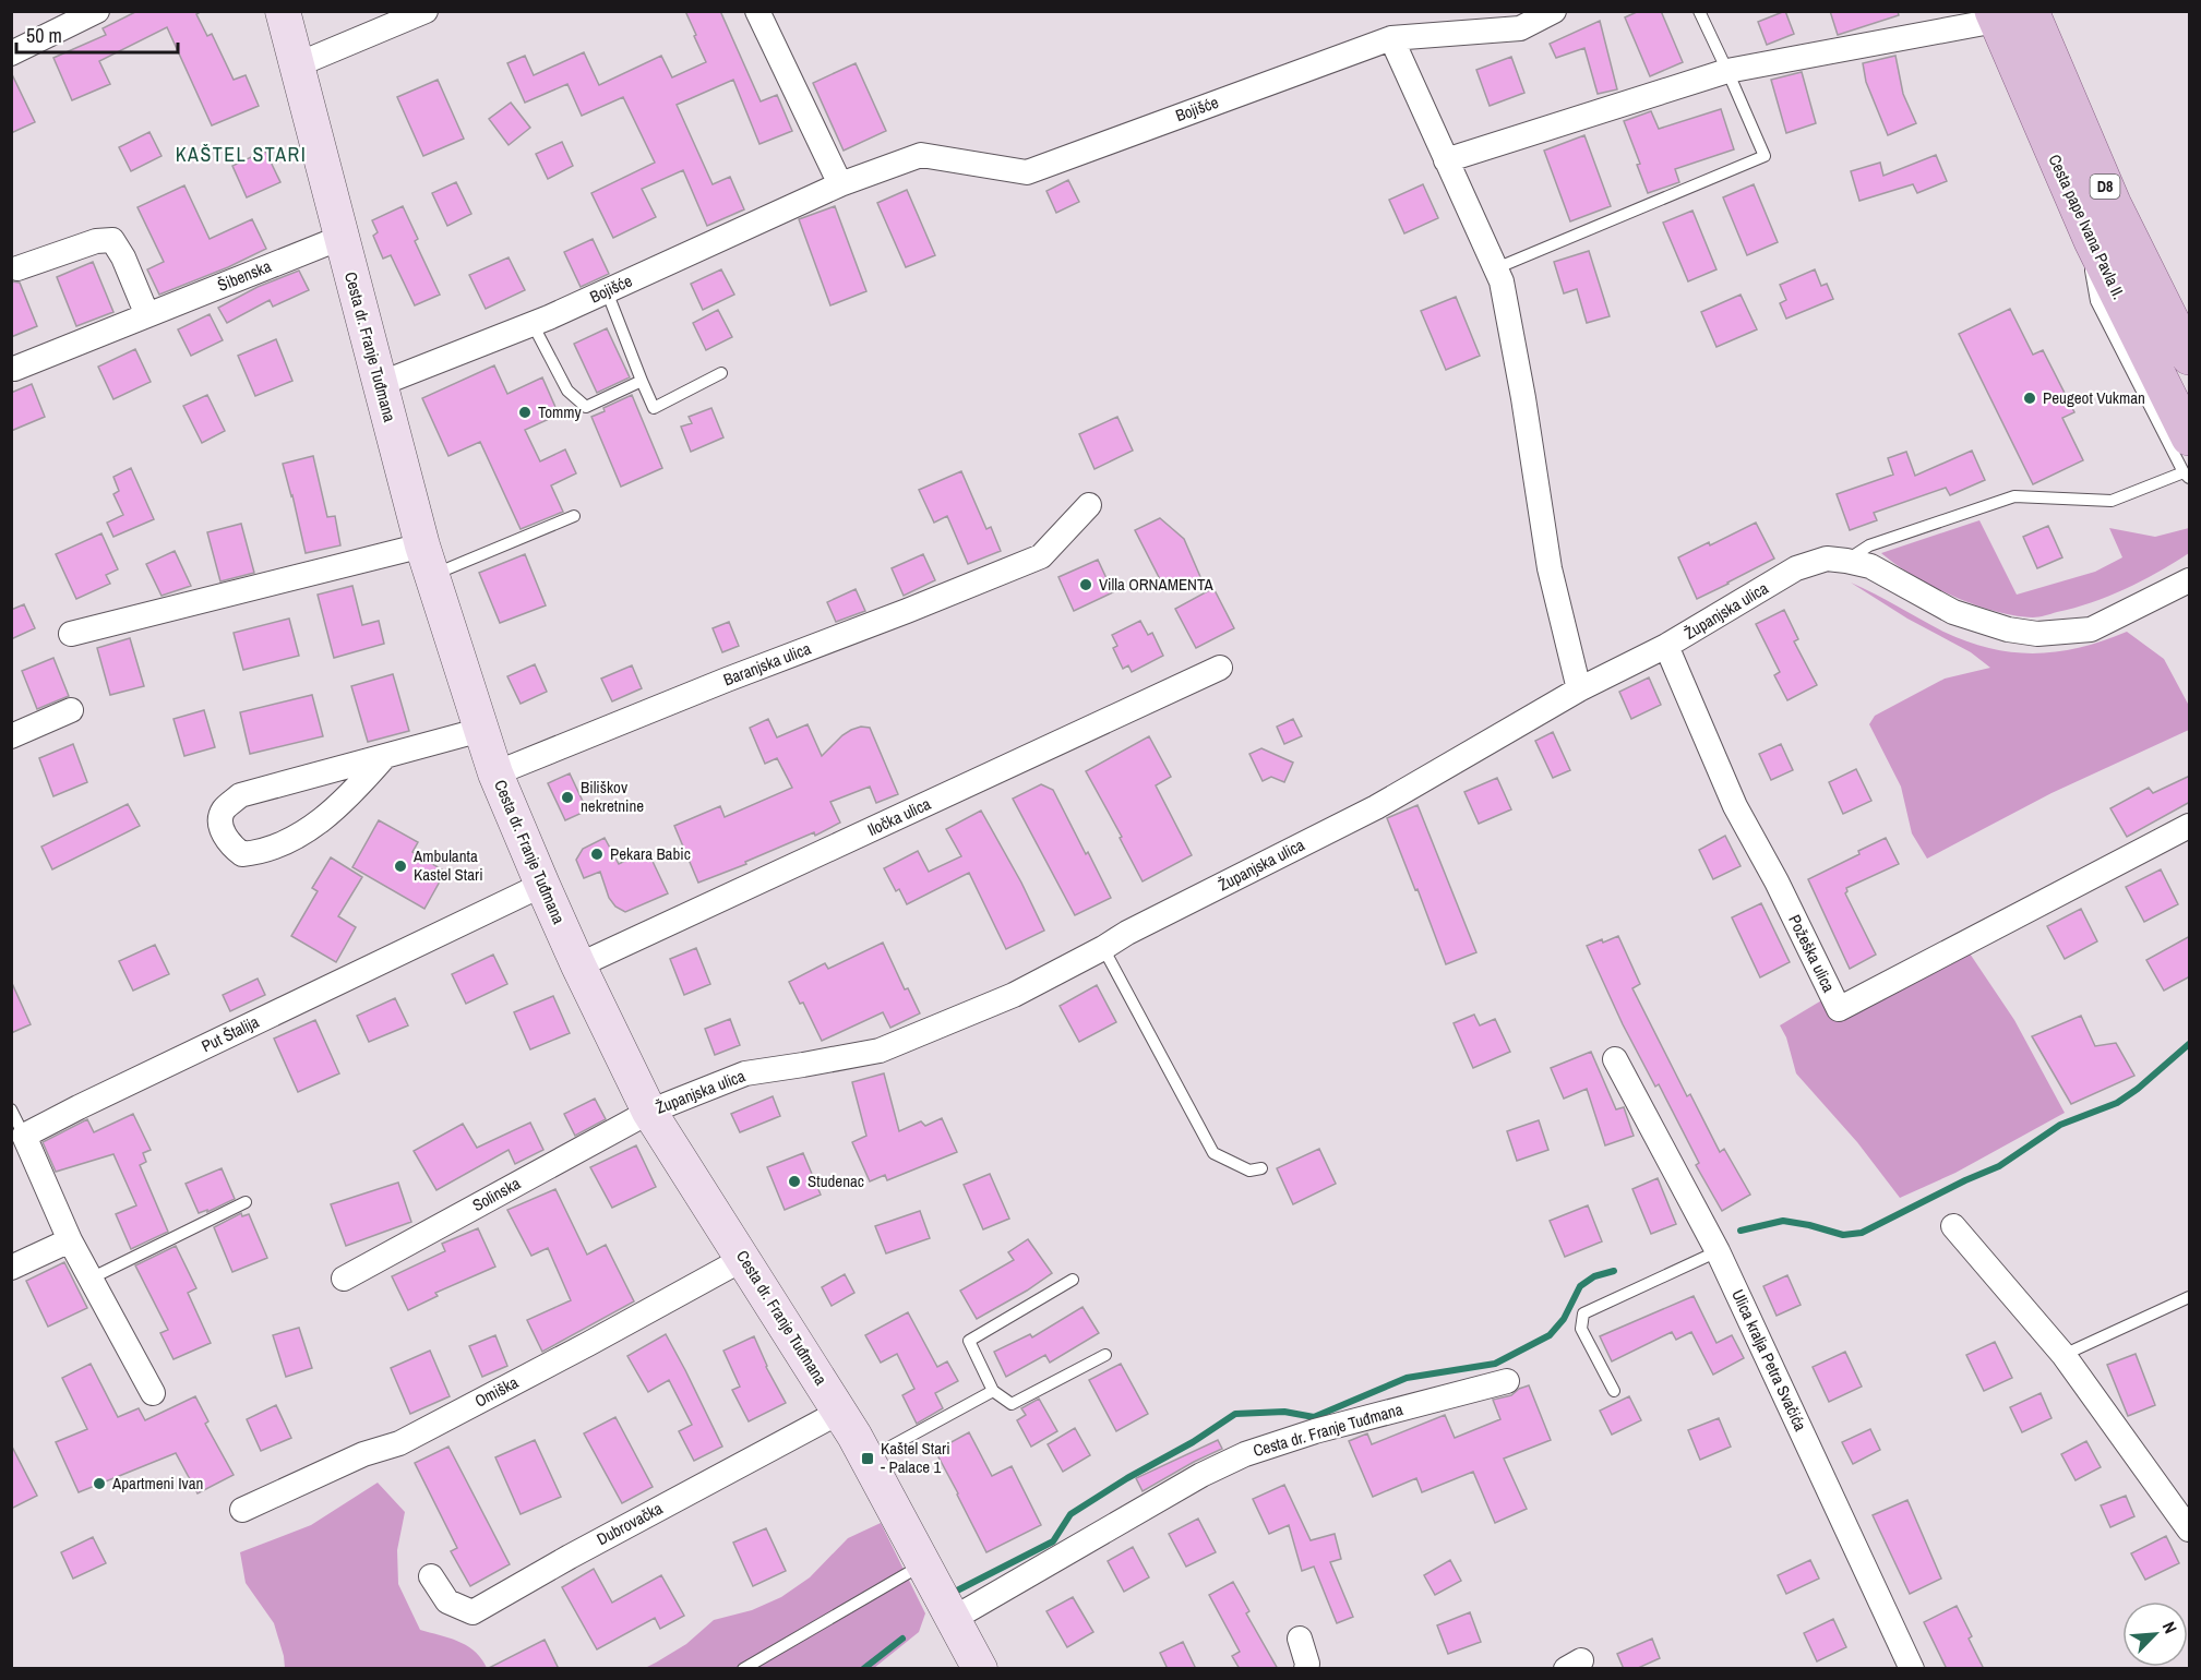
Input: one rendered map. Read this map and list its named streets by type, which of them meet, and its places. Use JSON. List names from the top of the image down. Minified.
{"streets":{"main road":["D8","Cesta pape Ivana Pavla II.","Cesta dr. Franje Tuđmana"],"street":["Bojišće","Šibenska","Županjska ulica","Baranjska ulica","Iločka ulica","Požeška ulica","Put Štalija","Solinska","Ulica kralja Petra Svačića","Omiška","Dubrovačka"]},"crossings":[["Bojišće","Cesta dr. Franje Tuđmana"],["Šibenska","Cesta dr. Franje Tuđmana"],["Cesta dr. Franje Tuđmana","Županjska ulica"],["Cesta dr. Franje Tuđmana","Baranjska ulica"],["Cesta dr. Franje Tuđmana","Iločka ulica"],["Cesta dr. Franje Tuđmana","Put Štalija"],["Cesta dr. Franje Tuđmana","Solinska"],["Cesta dr. Franje Tuđmana","Omiška"],["Cesta dr. Franje Tuđmana","Dubrovačka"],["Županjska ulica","Požeška ulica"],["Županjska ulica","Solinska"]],"districts":["KAŠTEL STARI"],"places":{"other":["Peugeot Vukman","Tommy","Villa ORNAMENTA","Biliškov nekretnine","Pekara Babic","Ambulanta Kastel Stari","Studenac","Apartmeni Ivan"],"transit":["Kaštel Stari - Palace 1"]},"scale_bar":"50 m","north":"top right"}
